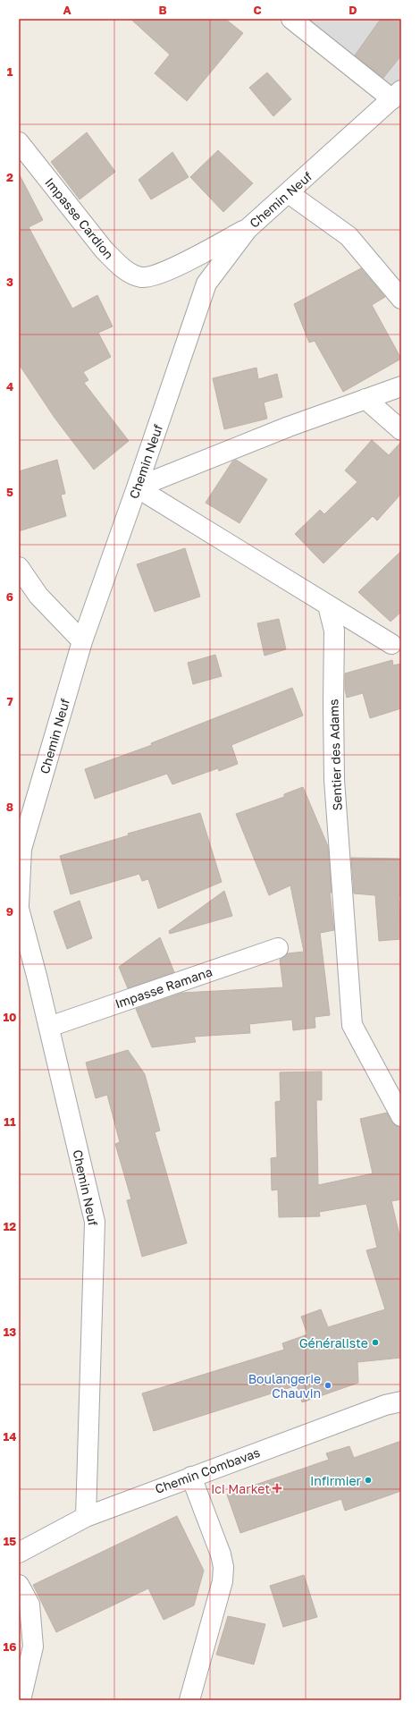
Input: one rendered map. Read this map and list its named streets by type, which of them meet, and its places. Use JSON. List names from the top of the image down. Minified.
{"streets":{"street":["Chemin Neuf","Impasse Cardion","Sentier des Adams","Impasse Ramana","Chemin Combavas"]},"crossings":[["Chemin Neuf","Impasse Cardion"],["Chemin Neuf","Impasse Ramana"],["Chemin Neuf","Chemin Combavas"]],"places":{"other":["Généraliste","Boulangerie Chauvin","Infirmier"],"health":["Ici Market"]},"grid":{"columns":["A","B","C","D"],"rows":["1","2","3","4","5","6","7","8","9","10","11","12","13","14","15","16"]}}
